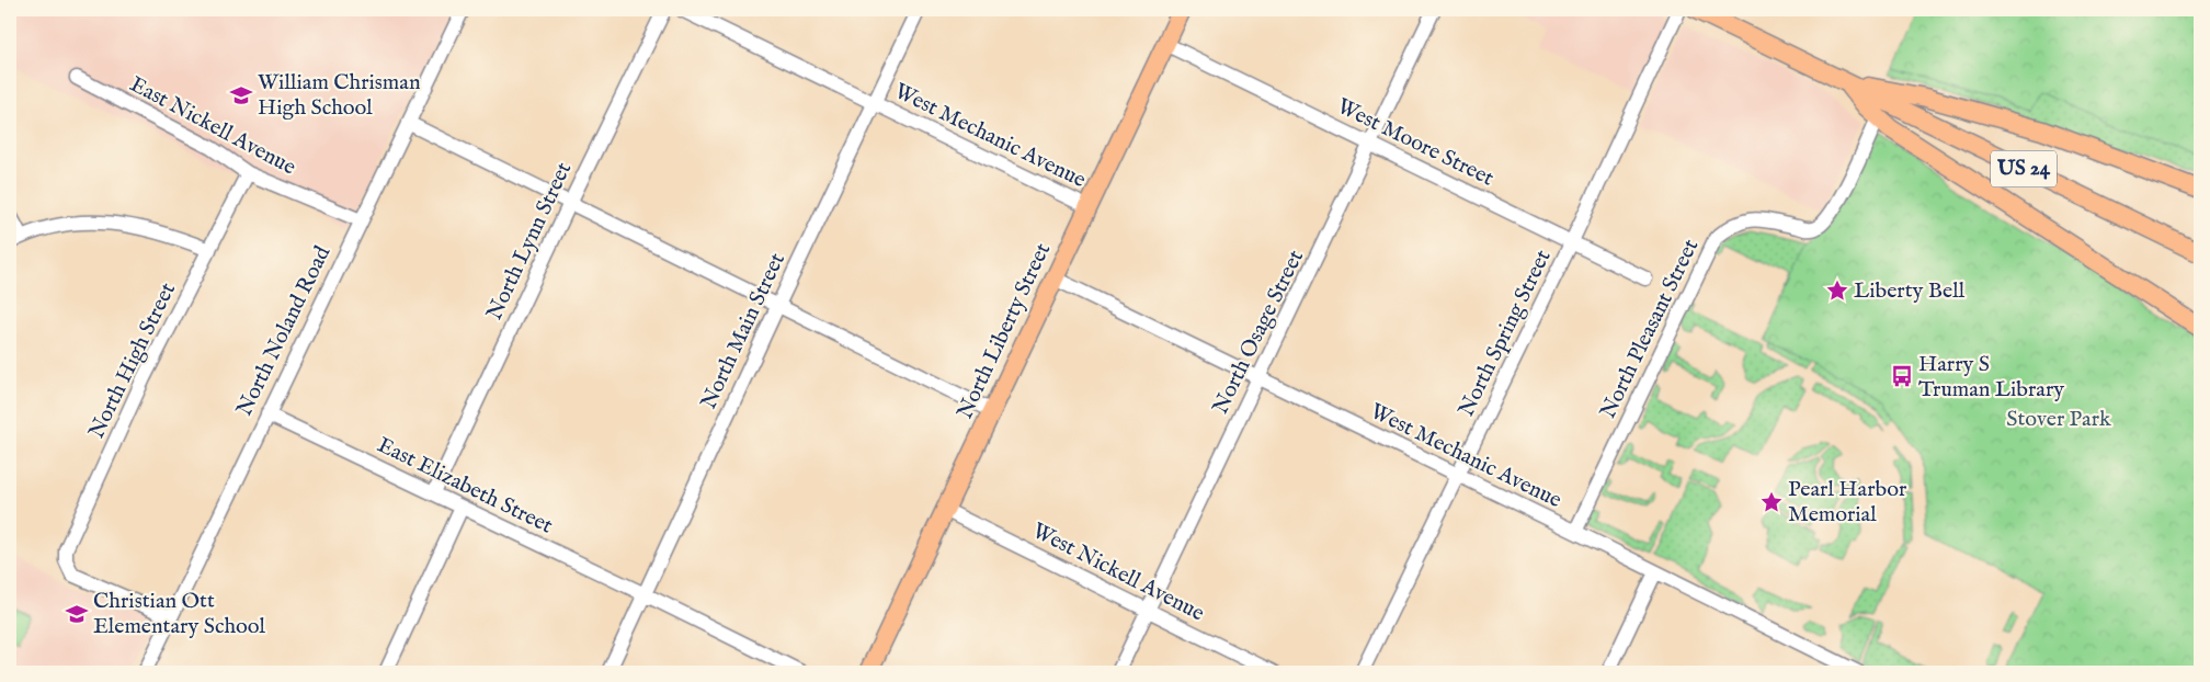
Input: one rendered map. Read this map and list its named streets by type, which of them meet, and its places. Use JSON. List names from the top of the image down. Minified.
{"streets":{"main road":["US 24","North Liberty Street"],"street":["East Nickell Avenue","West Mechanic Avenue","West Moore Street","North Lynn Street","North Pleasant Street","North Noland Road","North Main Street","North Osage Street","North Spring Street","North High Street","East Elizabeth Street","West Nickell Avenue"]},"crossings":[["East Nickell Avenue","North Noland Road"],["East Nickell Avenue","North High Street"],["West Mechanic Avenue","North Pleasant Street"],["West Mechanic Avenue","North Main Street"],["West Mechanic Avenue","North Liberty Street"],["West Mechanic Avenue","North Osage Street"],["West Mechanic Avenue","North Spring Street"],["West Moore Street","North Liberty Street"],["West Moore Street","North Osage Street"],["West Moore Street","North Spring Street"],["North Lynn Street","East Elizabeth Street"],["North Noland Road","North High Street"],["North Noland Road","East Elizabeth Street"],["North Main Street","East Elizabeth Street"],["North Liberty Street","West Nickell Avenue"],["North Osage Street","West Nickell Avenue"]],"parks":["Stover Park"],"places":{"school or university":["William Chrisman High School","Christian Ott Elementary School"],"place":["Liberty Bell","Pearl Harbor Memorial"],"bus stop":["Harry S Truman Library"]}}
